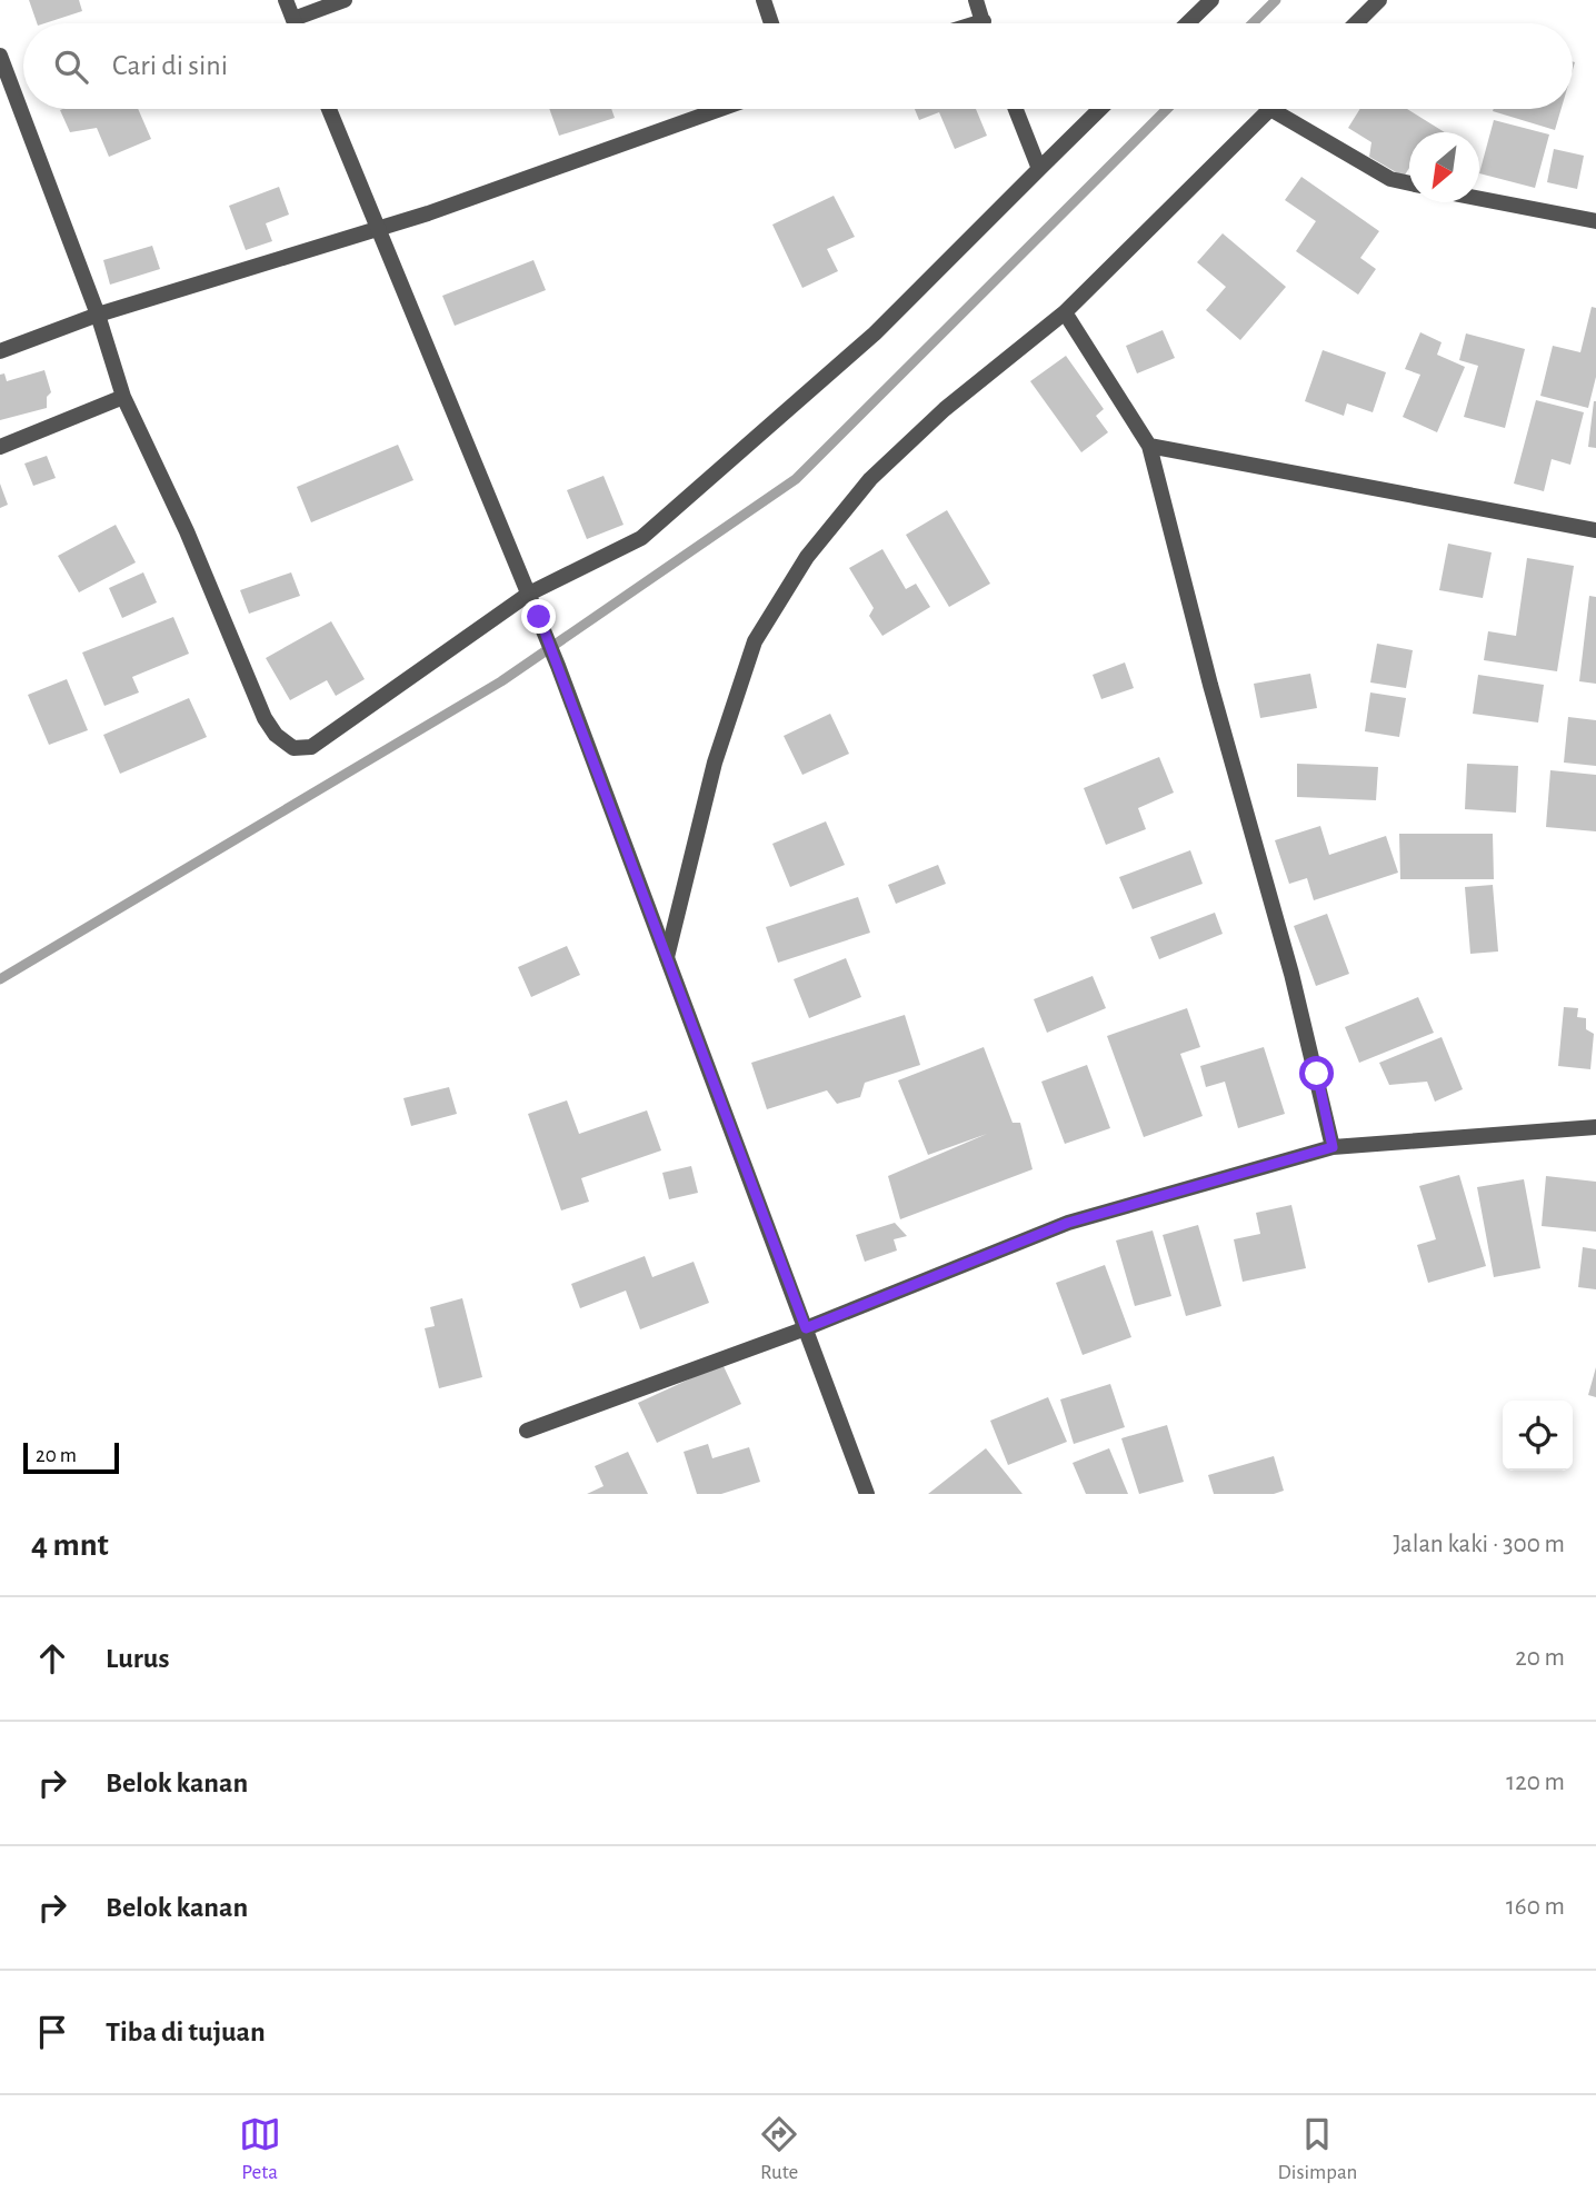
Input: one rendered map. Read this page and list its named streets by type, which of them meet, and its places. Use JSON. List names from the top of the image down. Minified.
{"scale_bar":"20 m","north":"bottom left","page":{"search":"Cari di sini","scale":"20 m","heading":["4 mnt","Jalan kaki · 300 m"],"list":[["Lurus","20 m"],["Belok kanan","120 m"],["Belok kanan","160 m"],"Tiba di tujuan"],"nav":["Peta","Rute","Disimpan"]}}
